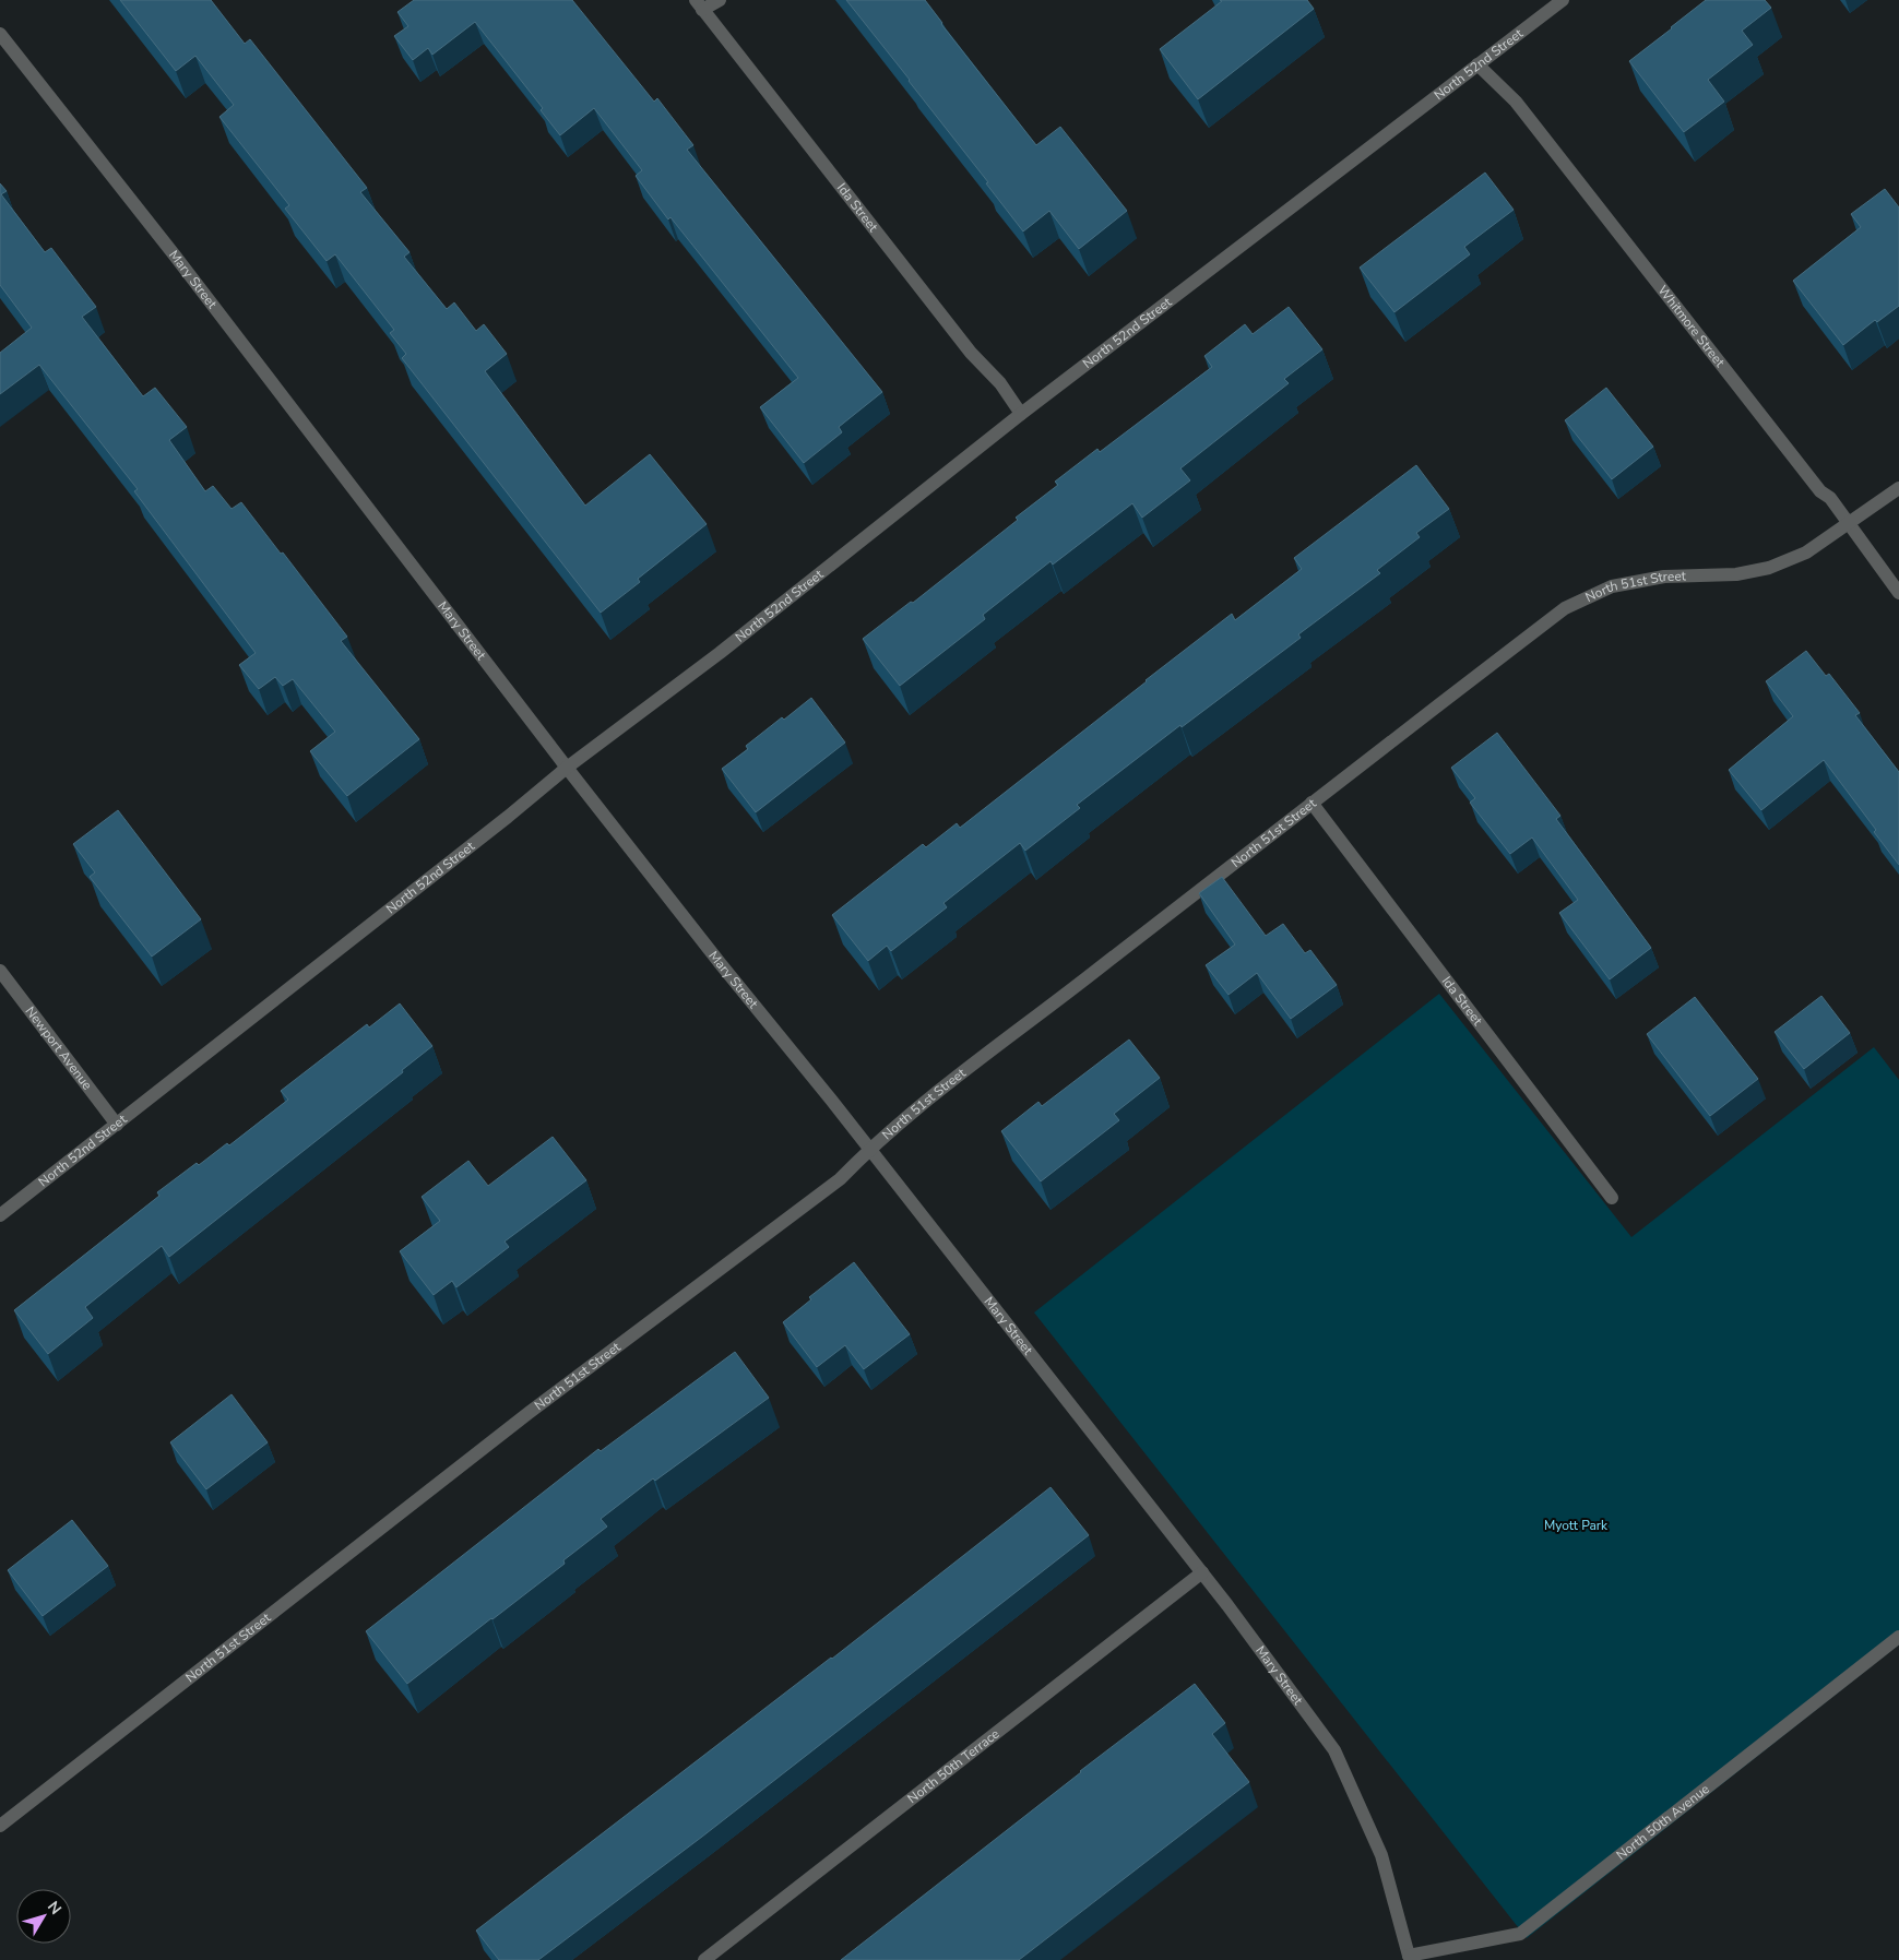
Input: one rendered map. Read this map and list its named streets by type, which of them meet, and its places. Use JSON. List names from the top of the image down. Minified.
{"streets":{"street":["North 52nd Street","Ida Street","Mary Street","Whitmore Street","North 51st Street","Newport Avenue","North 50th Terrace","North 50th Avenue"]},"crossings":[["North 52nd Street","Ida Street"],["North 52nd Street","Mary Street"],["North 52nd Street","Whitmore Street"],["North 52nd Street","Newport Avenue"],["Ida Street","North 51st Street"],["Mary Street","North 51st Street"],["Mary Street","North 50th Terrace"],["Mary Street","North 50th Avenue"],["Whitmore Street","North 51st Street"]],"parks":["Myott Park"],"north":"top right"}
